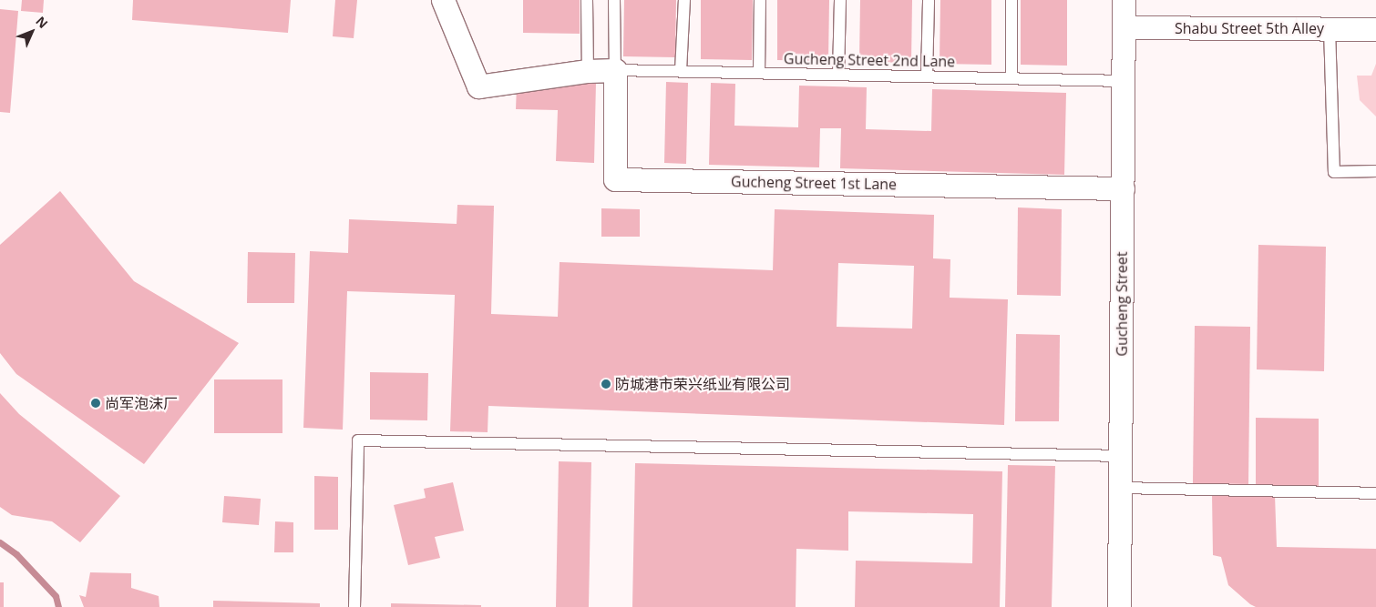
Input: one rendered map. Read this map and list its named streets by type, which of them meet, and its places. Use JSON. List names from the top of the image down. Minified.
{"streets":{"street":["Shabu Street 5th Alley","Gucheng Street 1st Lane","Gucheng Street"],"lane":["Gucheng Street 2nd Lane"]},"crossings":[["Shabu Street 5th Alley","Gucheng Street"],["Gucheng Street 2nd Lane","Gucheng Street 1st Lane"],["Gucheng Street 2nd Lane","Gucheng Street"],["Gucheng Street 1st Lane","Gucheng Street"]],"places":["防城港市荣兴纸业有限公司","尚军泡沫厂"],"north":"top right"}
